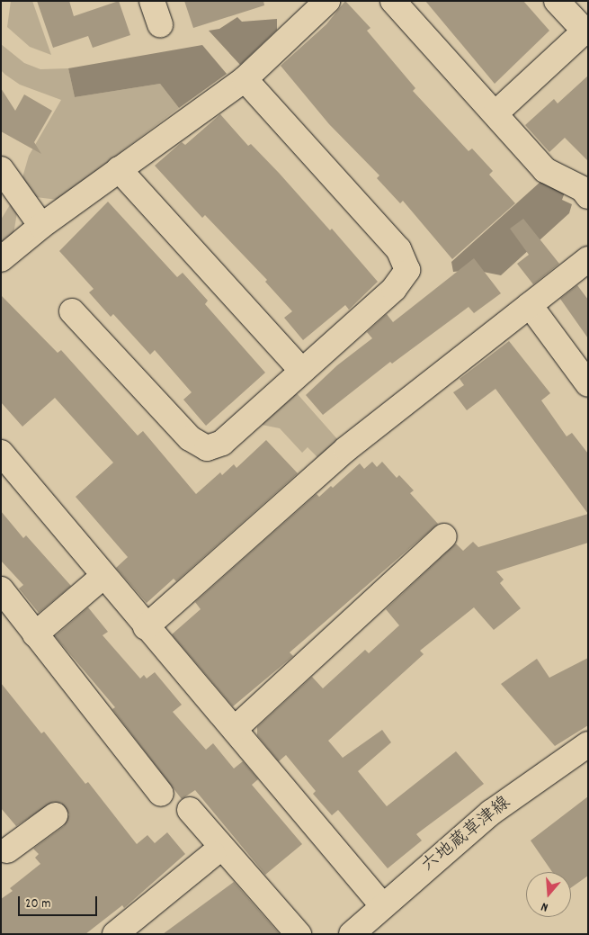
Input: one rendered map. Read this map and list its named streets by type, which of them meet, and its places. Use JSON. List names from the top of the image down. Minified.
{"streets":{"street":["六地蔵草津線"]},"scale_bar":"20 m","north":"bottom"}
